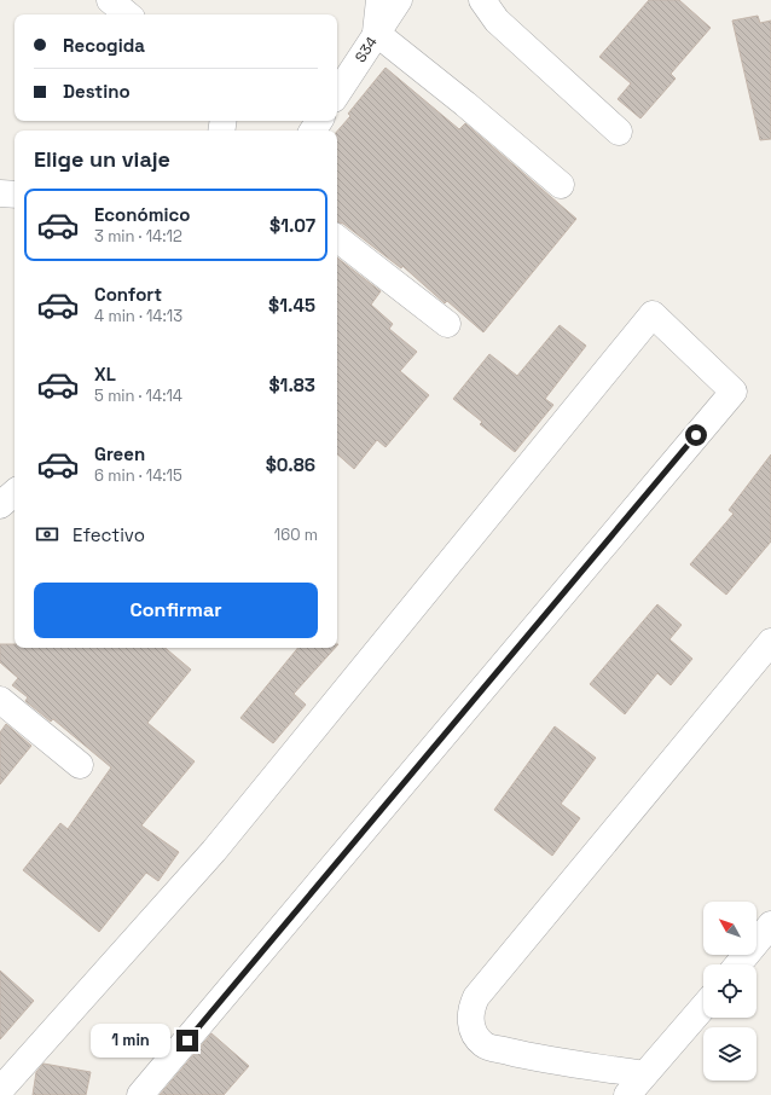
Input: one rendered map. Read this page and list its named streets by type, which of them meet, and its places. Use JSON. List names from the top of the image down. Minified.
{"streets":{"street":["S34"]},"north":"top left","page":{"banner":["Recogida","Destino"],"heading":"Elige un viaje","list":[{"name":"Económico","note":"3 min · 14:12","value":"$1.07"},{"name":"Confort","note":"4 min · 14:13","value":"$1.45"},{"name":"XL","note":"5 min · 14:14","value":"$1.83"},{"name":"Green","note":"6 min · 14:15","value":"$0.86"}],"pay":["Efectivo","160 m"],"buttons":"Confirmar","bubble":"1 min"}}
